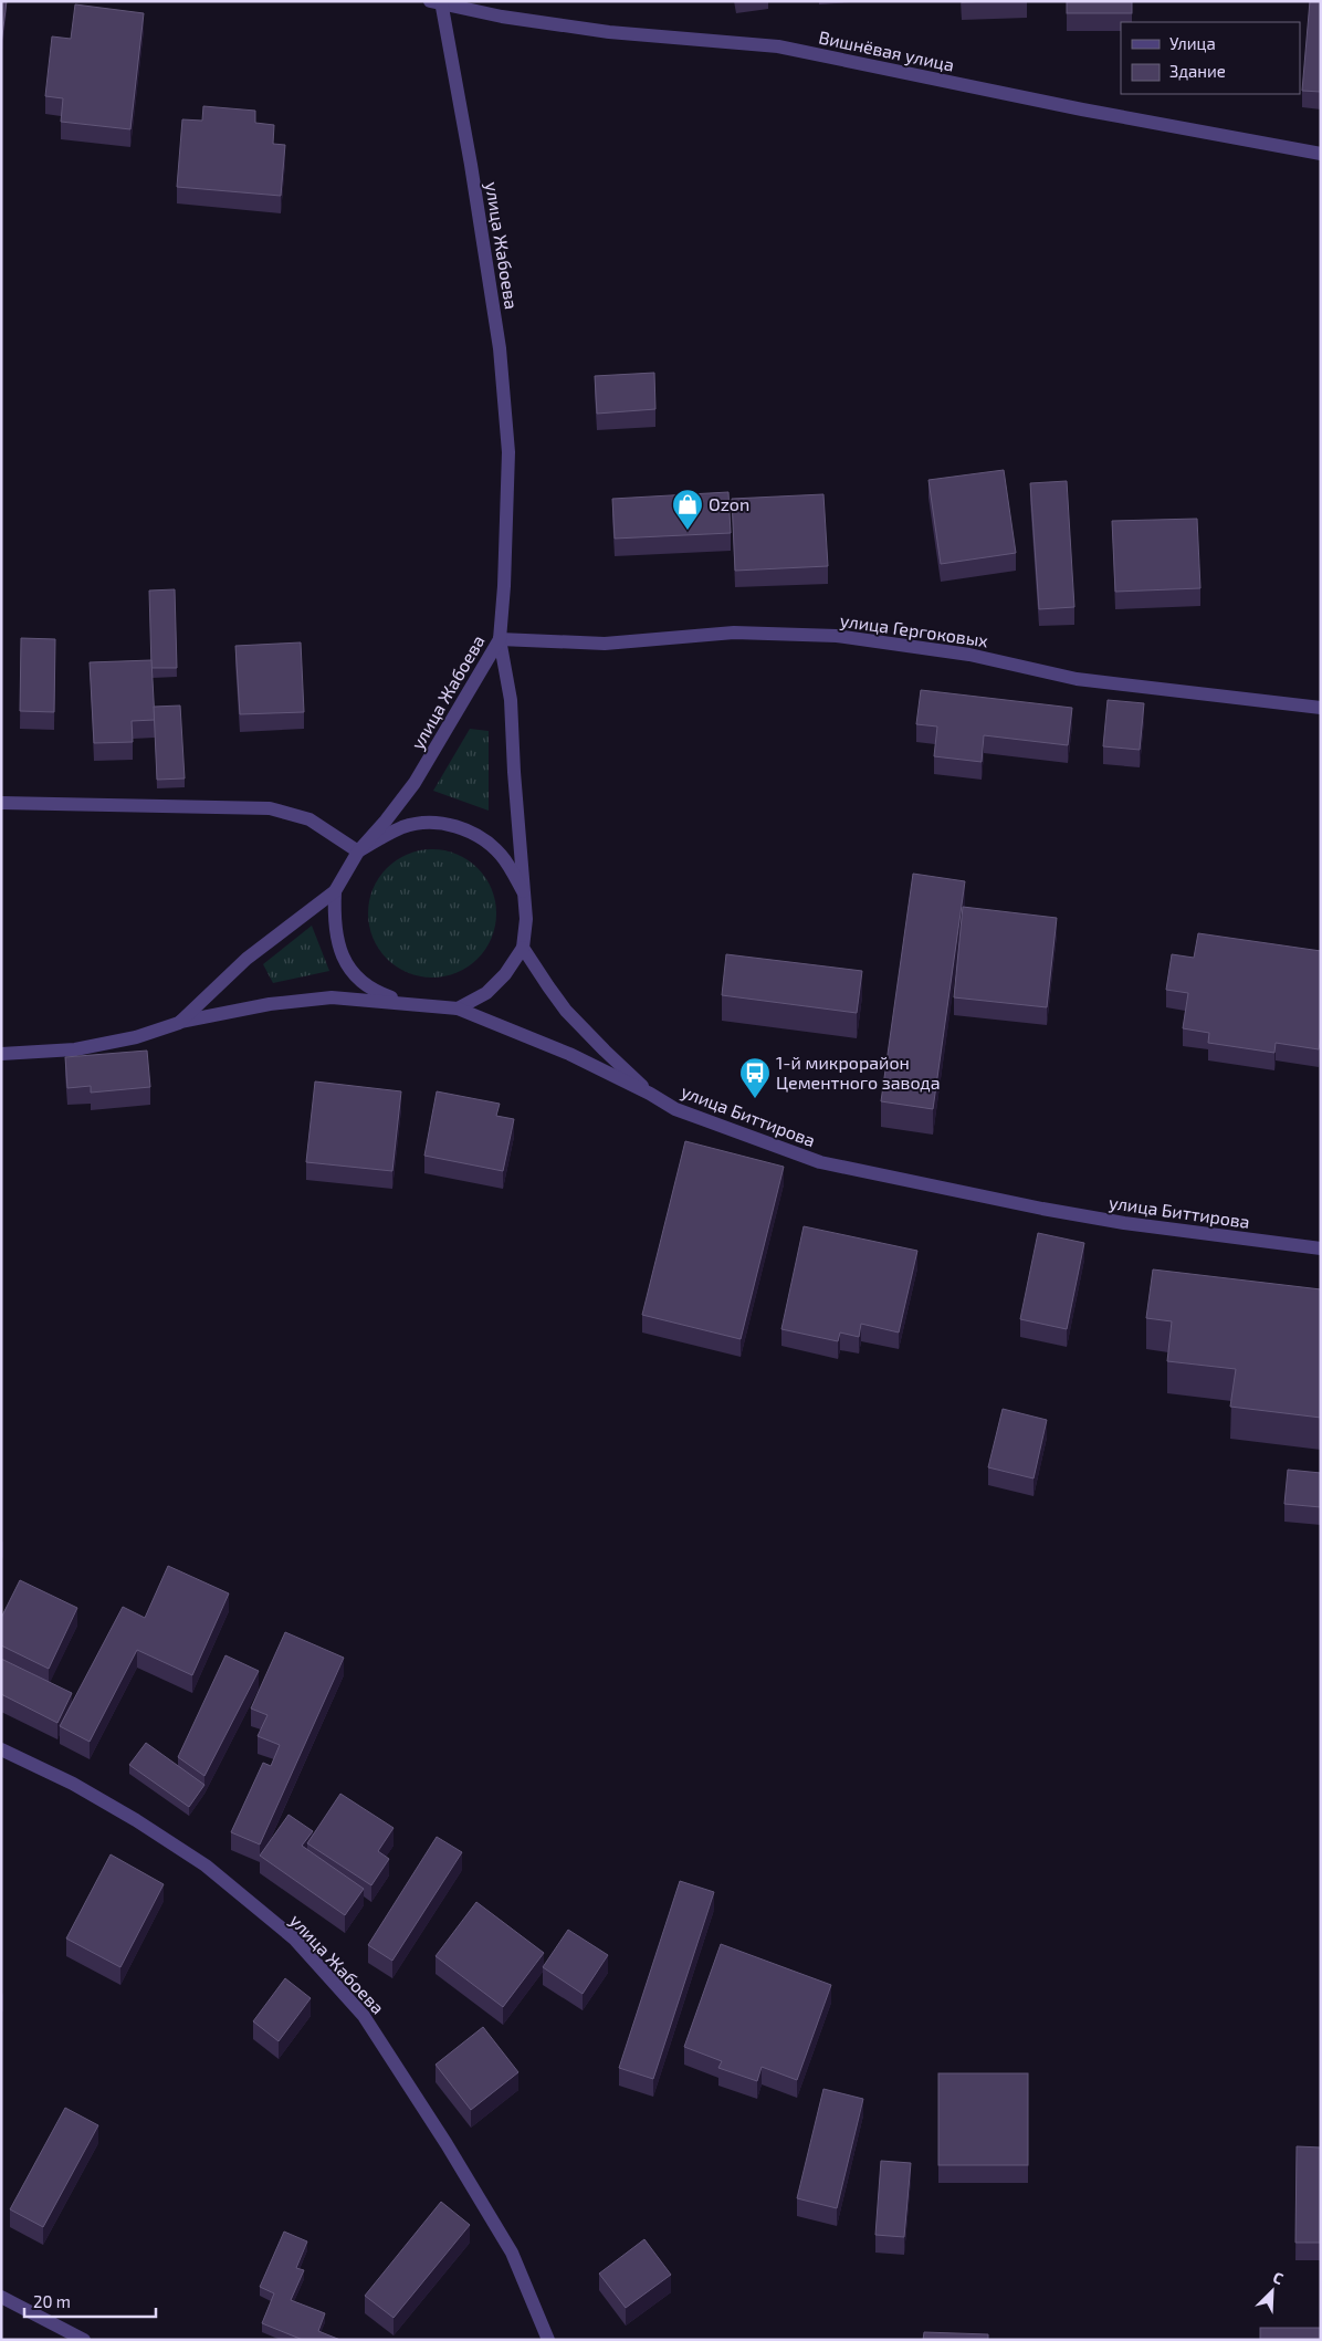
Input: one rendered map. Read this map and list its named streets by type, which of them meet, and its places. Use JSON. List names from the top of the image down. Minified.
{"streets":{"street":["Вишнёвая улица","улица Жабоева","улица Гергоковых","улица Биттирова"]},"crossings":[["Вишнёвая улица","улица Жабоева"],["улица Жабоева","улица Гергоковых"],["улица Жабоева","улица Биттирова"]],"places":{"shop":["Ozon"],"bus stop":["1-й микрорайон Цементного завода"]},"legend":["Улица","Здание"],"scale_bar":"20 m","north":"top right"}
